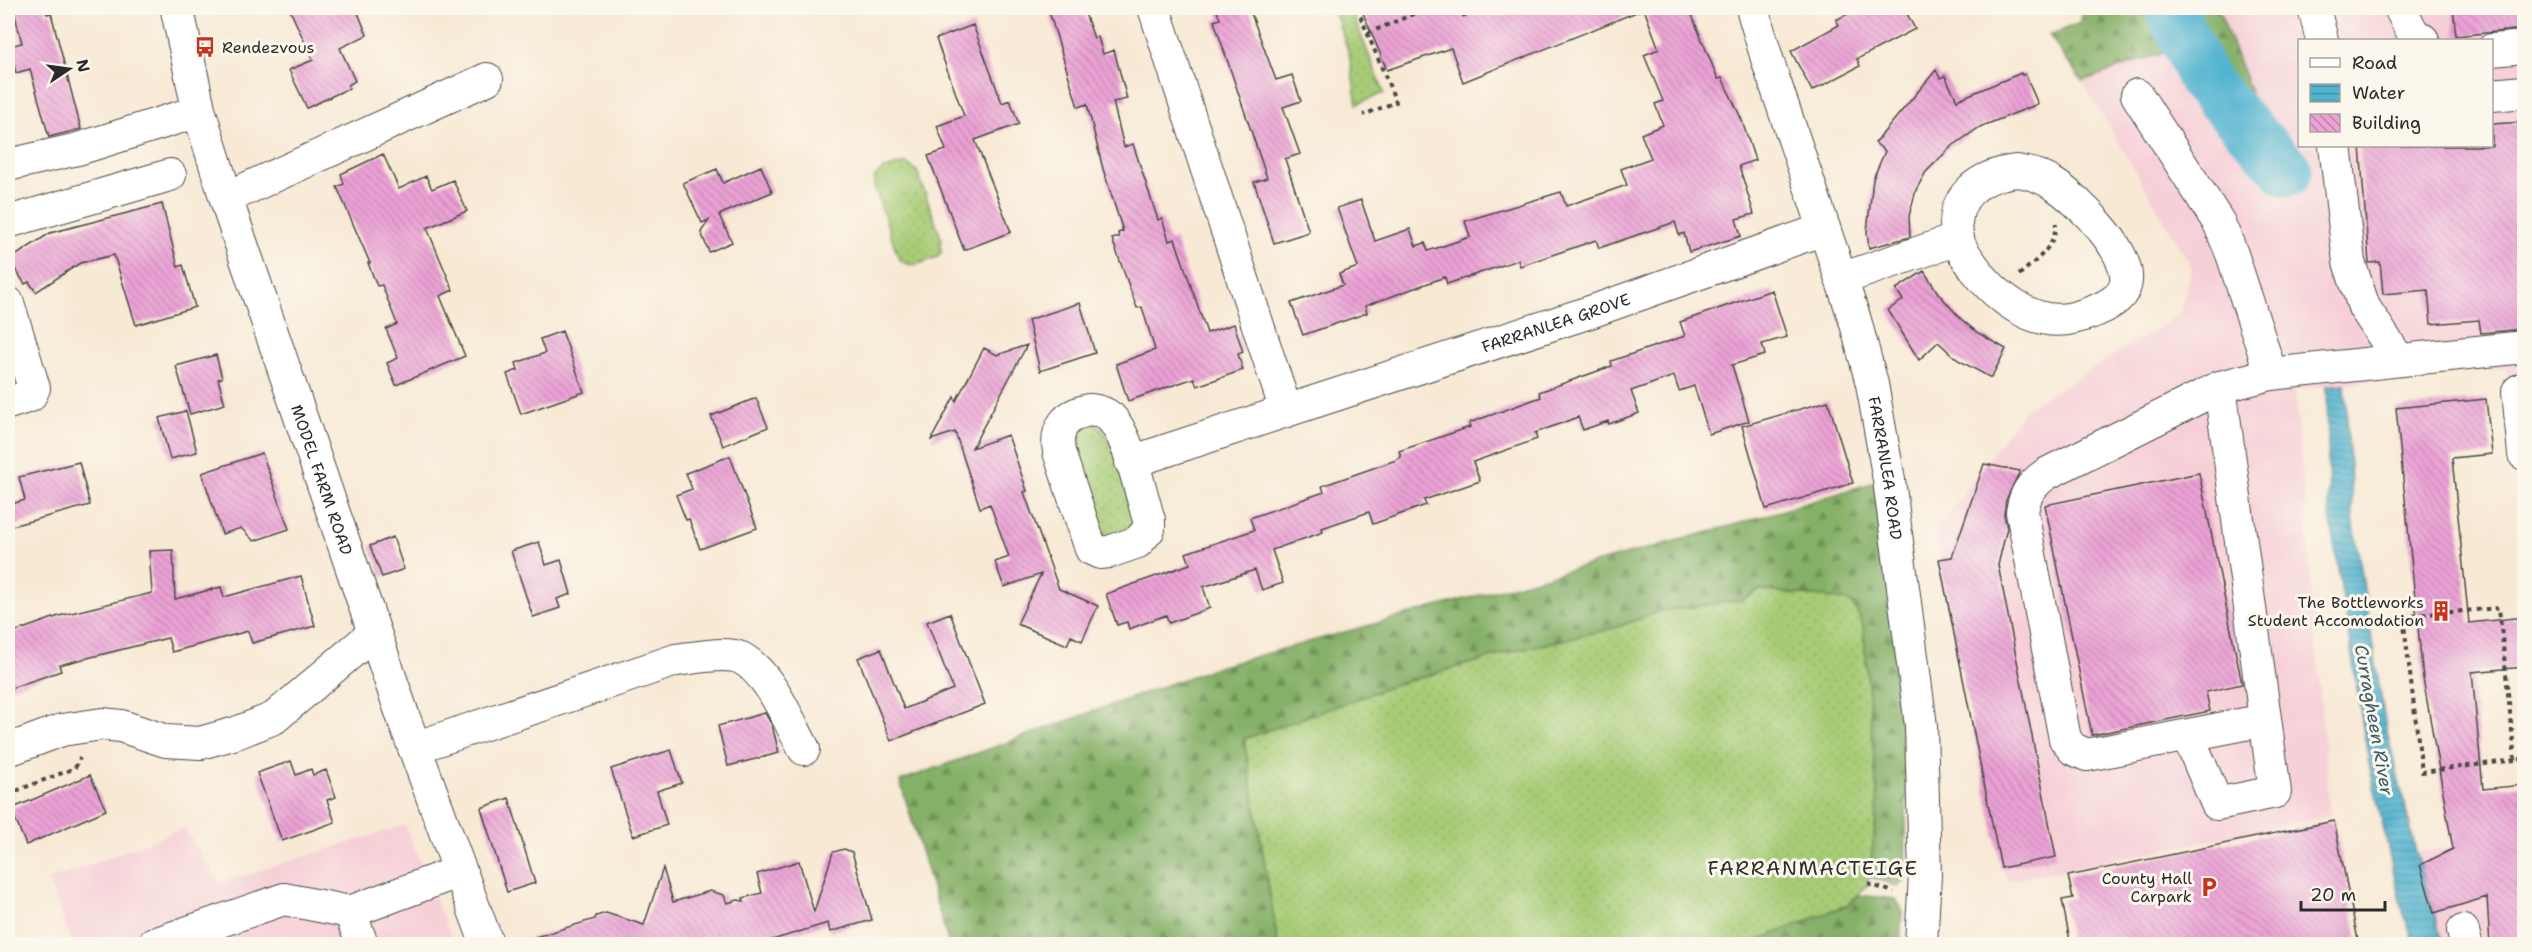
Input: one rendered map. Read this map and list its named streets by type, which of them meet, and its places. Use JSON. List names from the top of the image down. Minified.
{"streets":{"main road":["MODEL FARM ROAD"],"street":["FARRANLEA GROVE","FARRANLEA ROAD"]},"crossings":[["FARRANLEA GROVE","FARRANLEA ROAD"]],"districts":["FARRANMACTEIGE"],"water":["Curragheen River"],"places":{"bus stop":["Rendezvous"],"building":["The Bottleworks Student Accomodation"],"parking":["County Hall Carpark"]},"legend":["Road","Water","Building"],"scale_bar":"20 m","north":"right"}
